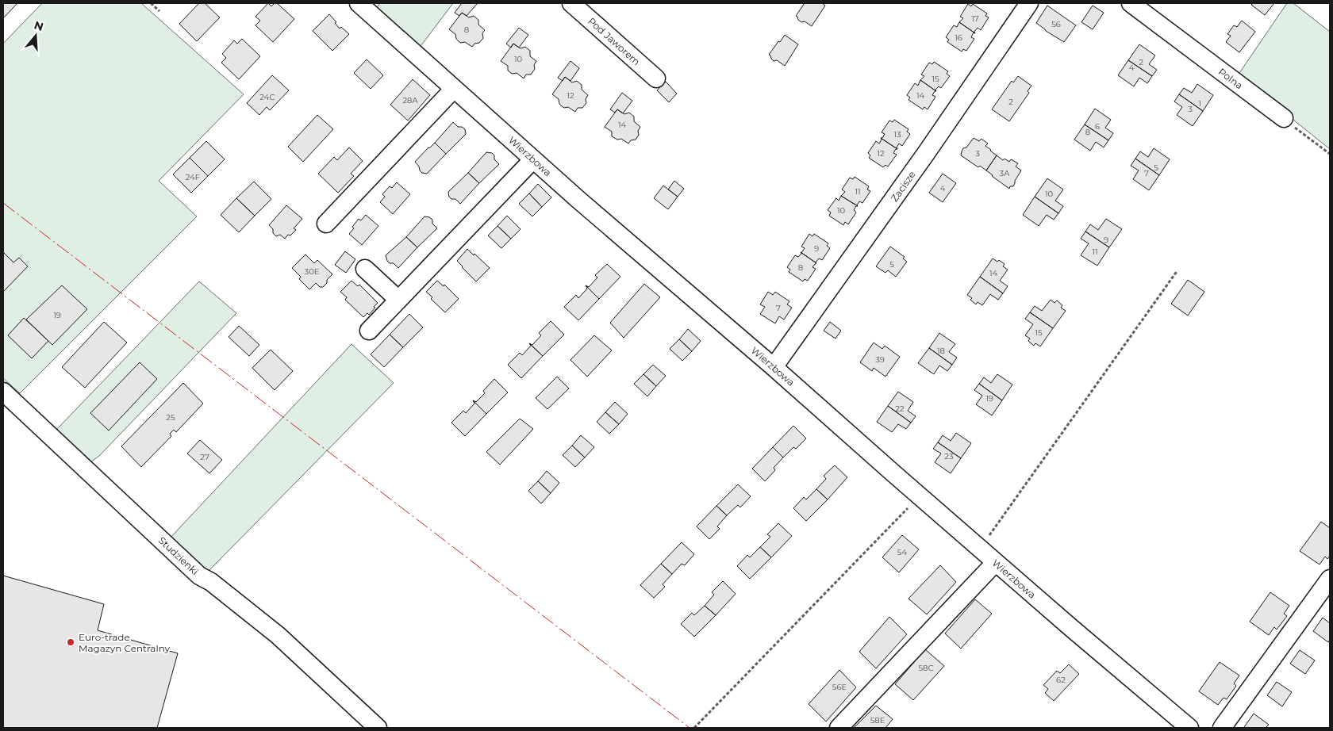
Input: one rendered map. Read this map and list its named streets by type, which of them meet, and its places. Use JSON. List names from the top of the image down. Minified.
{"streets":{"street":["Pod Jaworem","Polna","Wierzbowa","Zacisze","Studzienki"]},"crossings":[["Wierzbowa","Zacisze"]],"places":["Euro-trade Magazyn Centralny"],"house_numbers":["17","56","8","16","10","2","4","15","12","14","24C","28A","2","1","3","14","6","8","13","12","3","5","3A","7","24F","4","11","10","10","9","9","11","5","8","30E","14","7","19","15","18","39","19","22","25","23","27","54","58C","62","56E","58E"],"north":"top"}
